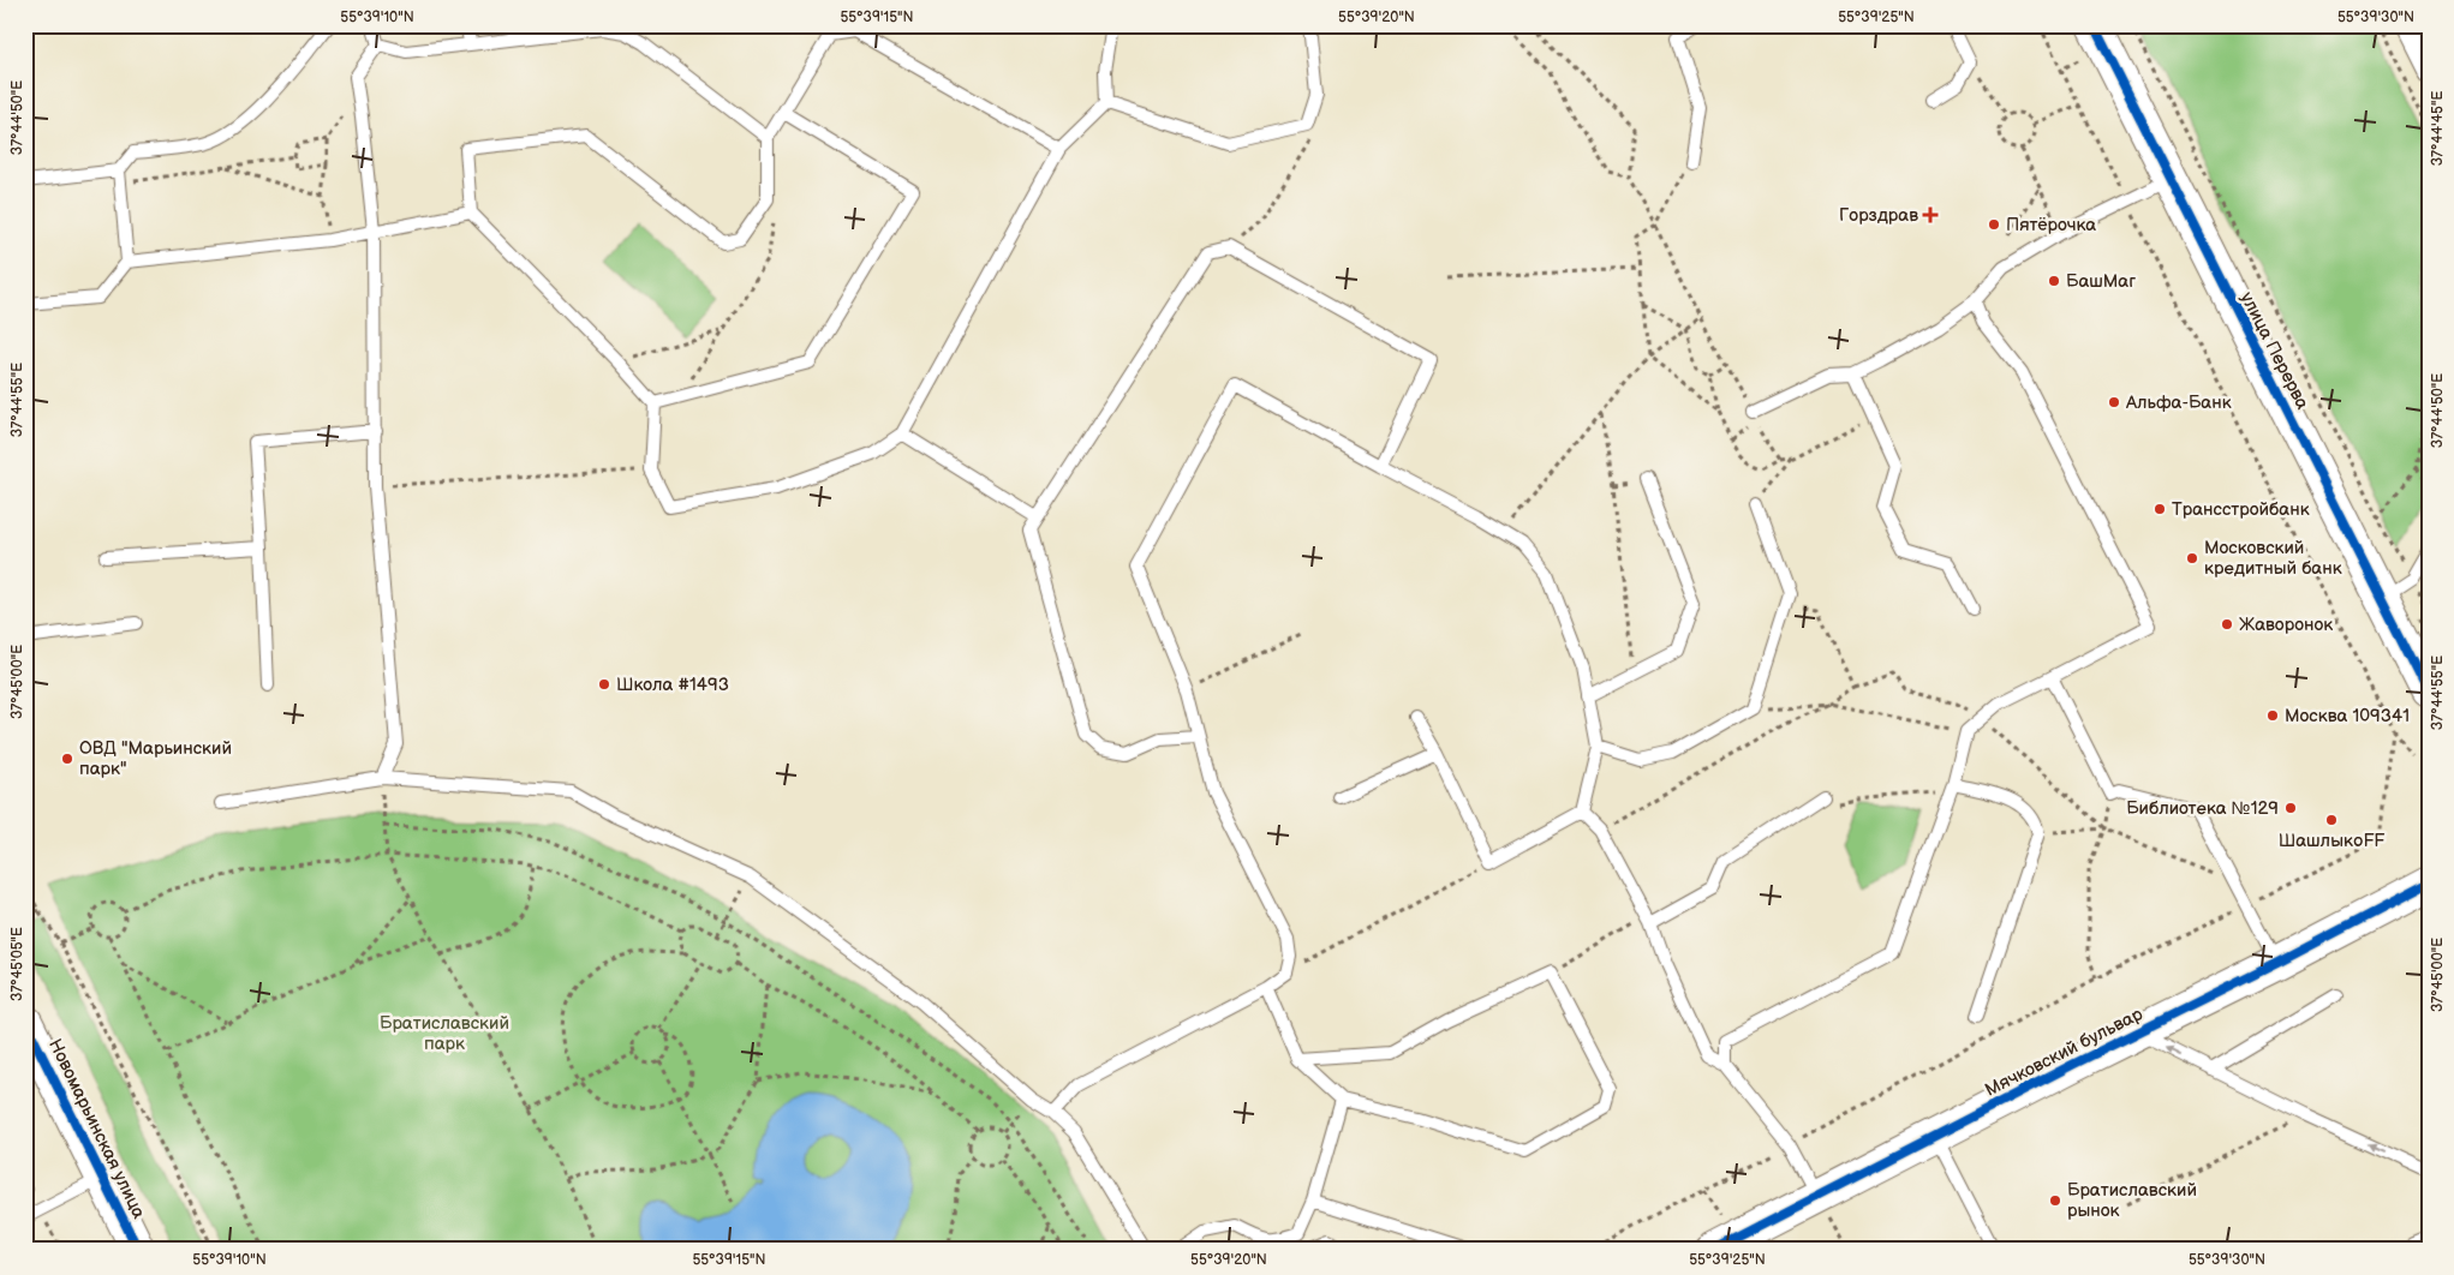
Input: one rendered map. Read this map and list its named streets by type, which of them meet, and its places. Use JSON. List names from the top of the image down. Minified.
{"streets":{"street":["улица Перерва","Мячковский бульвар","Новомарьинская улица"]},"parks":["Братиславский парк"],"places":{"health":["Горздрав"],"other":["Пятёрочка","БашМаг","Альфа-Банк","Трансстройбанк","Московский кредитный банк","Жаворонок","Школа #1493","Москва 109341","ОВД \"Марьинский парк\"","Библиотека №129","ШашлыкoFF","Братиславский рынок"]},"coordinates":["55°39'10\"N","55°39'15\"N","55°39'20\"N","55°39'25\"N","55°39'30\"N","37°44'50\"E","37°44'45\"E","37°44'55\"E","37°45'00\"E","37°45'05\"E"]}
